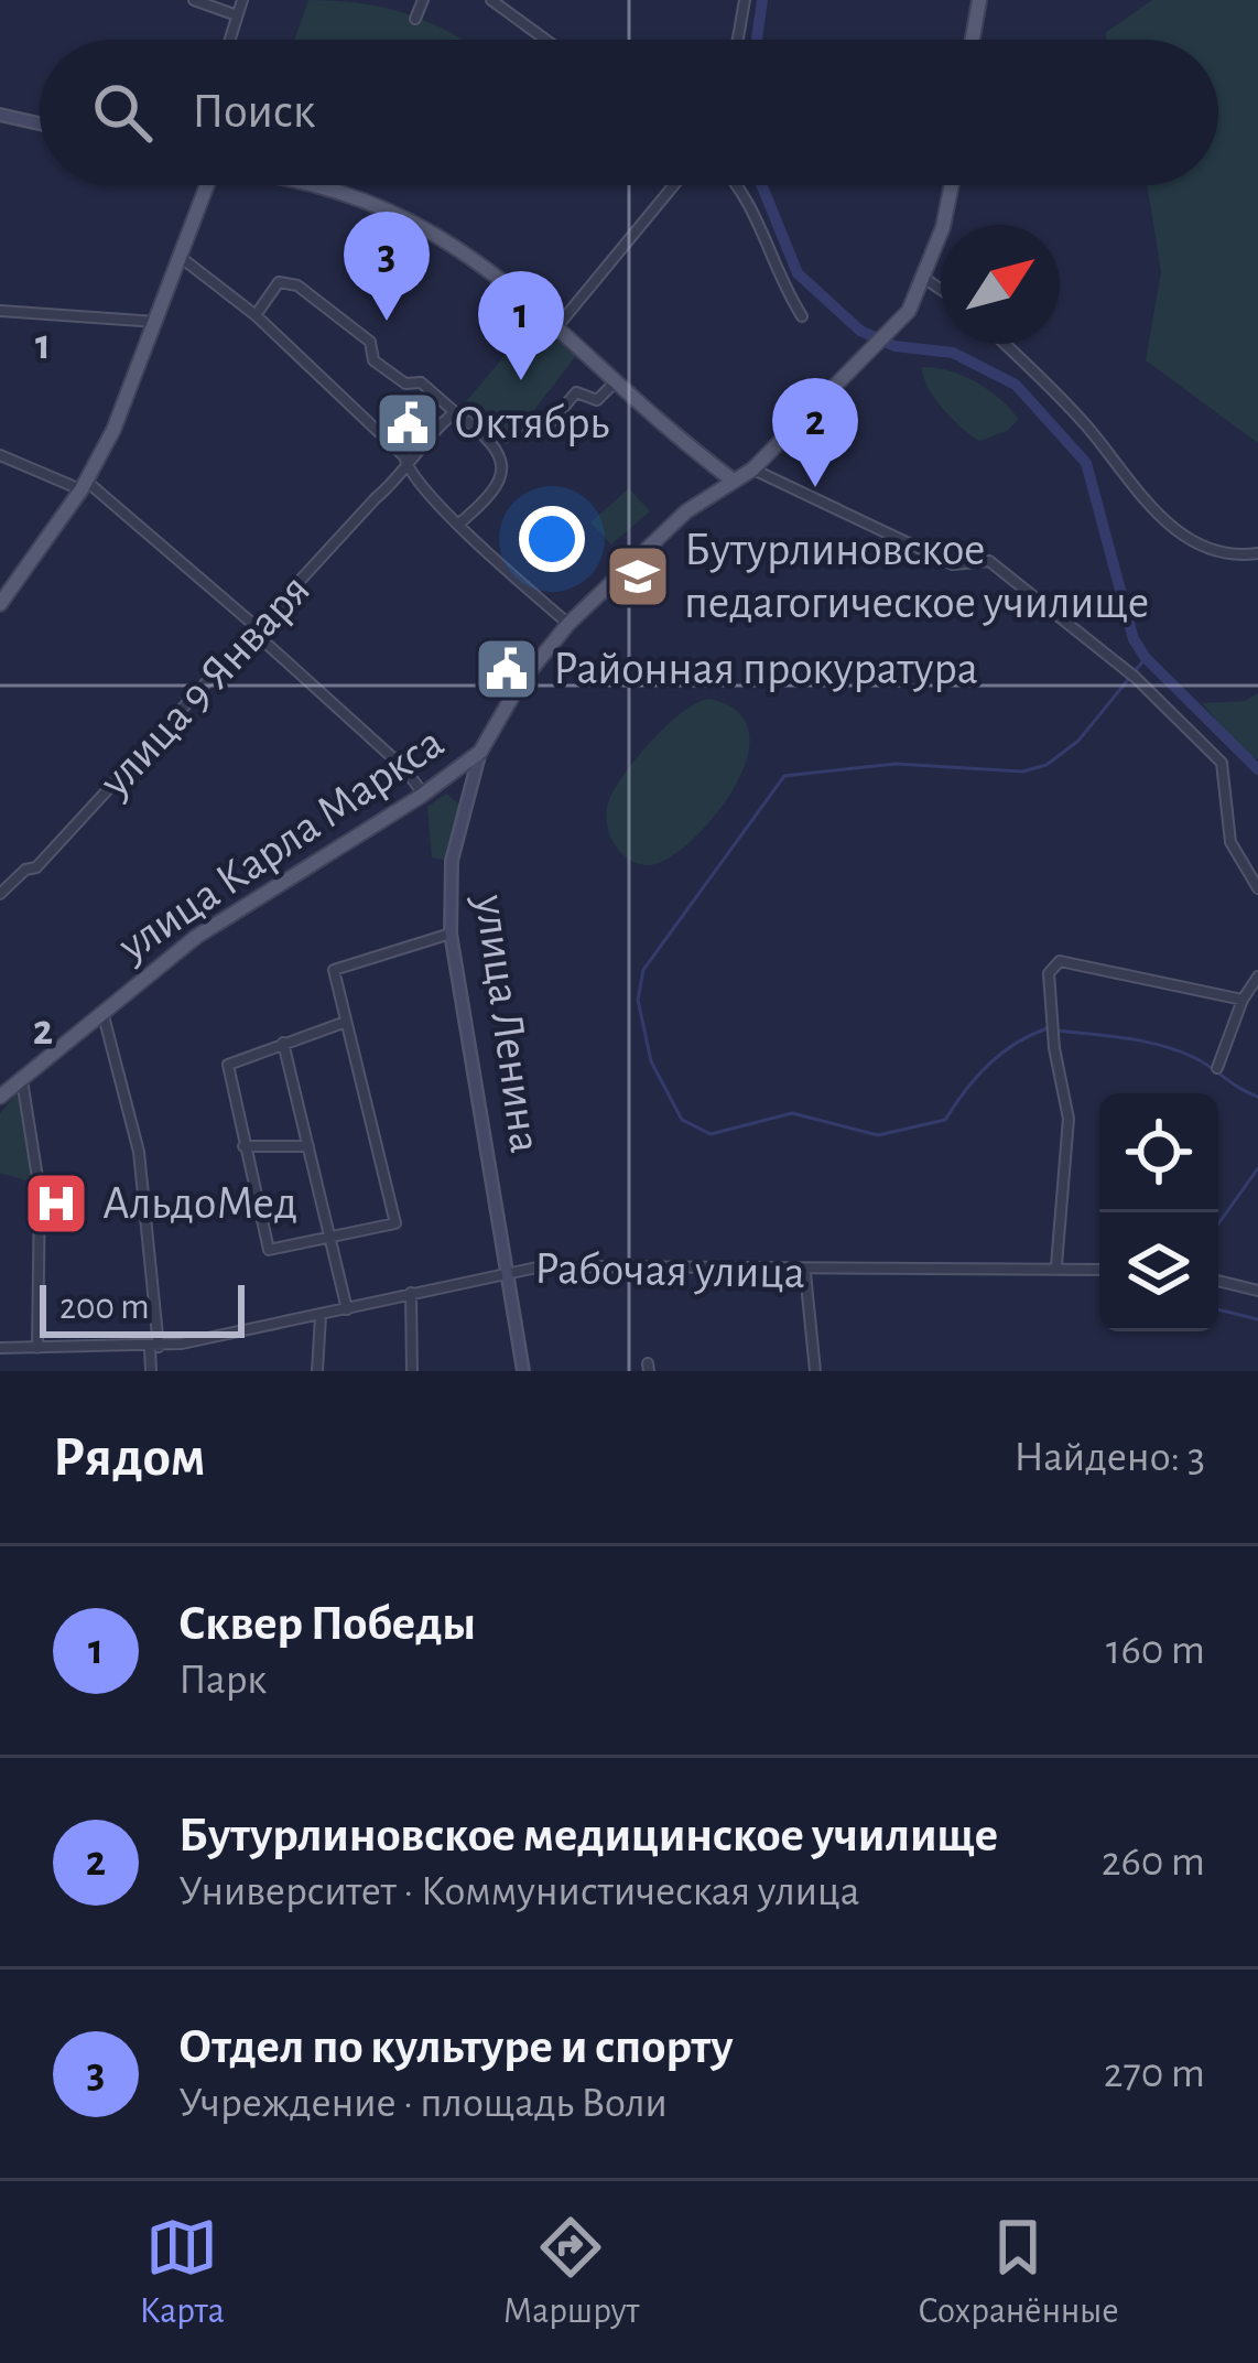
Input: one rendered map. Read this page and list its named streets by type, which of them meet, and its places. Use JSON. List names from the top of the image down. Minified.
{"streets":{"main road":["улица Карла Маркса","улица Ленина"],"street":["улица 9 Января","Рабочая улица"]},"crossings":[["улица Карла Маркса","улица Ленина"],["улица Ленина","Рабочая улица"]],"places":{"public building":["Октябрь","Районная прокуратура"],"school or university":["Бутурлиновское педагогическое училище"],"hospital":["АльдоМед"]},"scale_bar":"200 m","north":"top right","page":{"search":"Поиск","pins":["3","1","2"],"scale":"200 m","heading":["Рядом","Найдено: 3"],"list":[{"mark":"1","name":"Сквер Победы","note":"Парк","value":"160 m"},{"mark":"2","name":"Бутурлиновское медицинское училище","note":"Университет · Коммунистическая улица","value":"260 m"},{"mark":"3","name":"Отдел по культуре и спорту","note":"Учреждение · площадь Воли","value":"270 m"}],"nav":["Карта","Маршрут","Сохранённые"]},"grid":{"rows":["1","2"]}}
